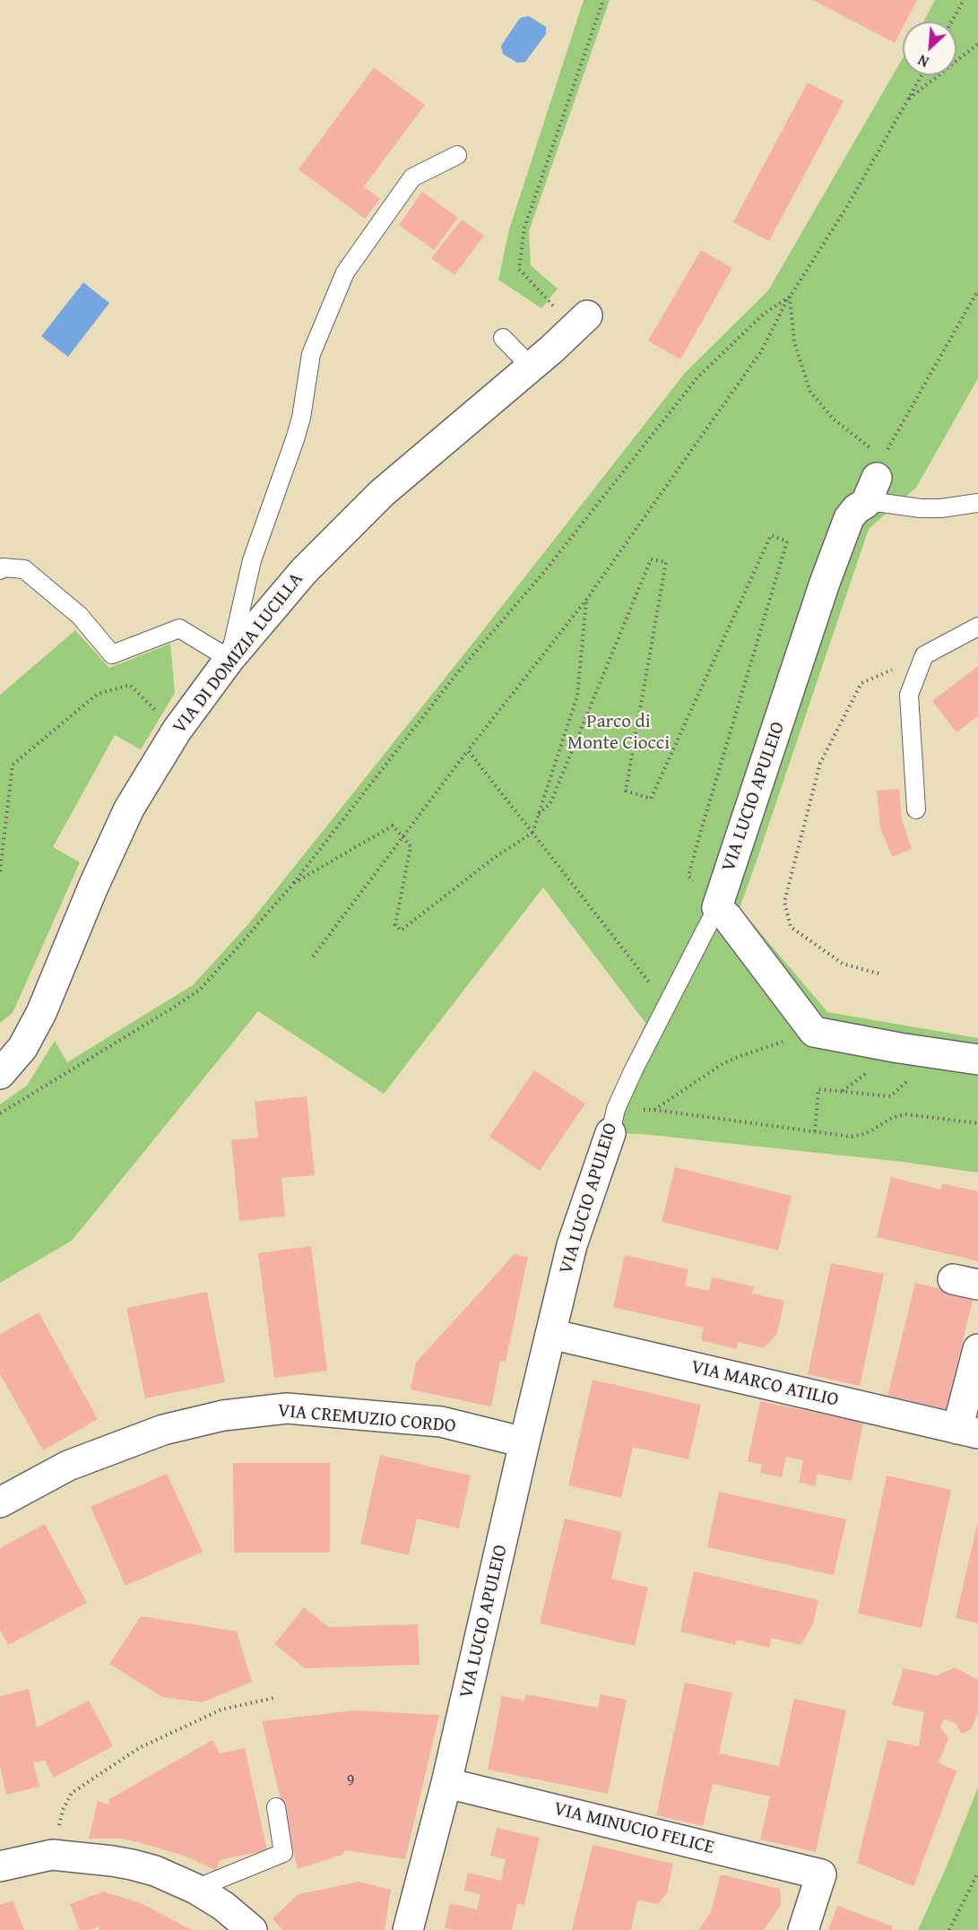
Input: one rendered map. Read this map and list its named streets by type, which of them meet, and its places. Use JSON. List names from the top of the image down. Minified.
{"streets":{"street":["VIA DI DOMIZIA LUCILLA","VIA LUCIO APULEIO","VIA MARCO ATILIO","VIA CREMUZIO CORDO","VIA MINUCIO FELICE"]},"crossings":[["VIA LUCIO APULEIO","VIA MARCO ATILIO"],["VIA LUCIO APULEIO","VIA CREMUZIO CORDO"],["VIA LUCIO APULEIO","VIA MINUCIO FELICE"]],"parks":["Parco di Monte Ciocci"],"house_numbers":["9"],"north":"bottom left"}
